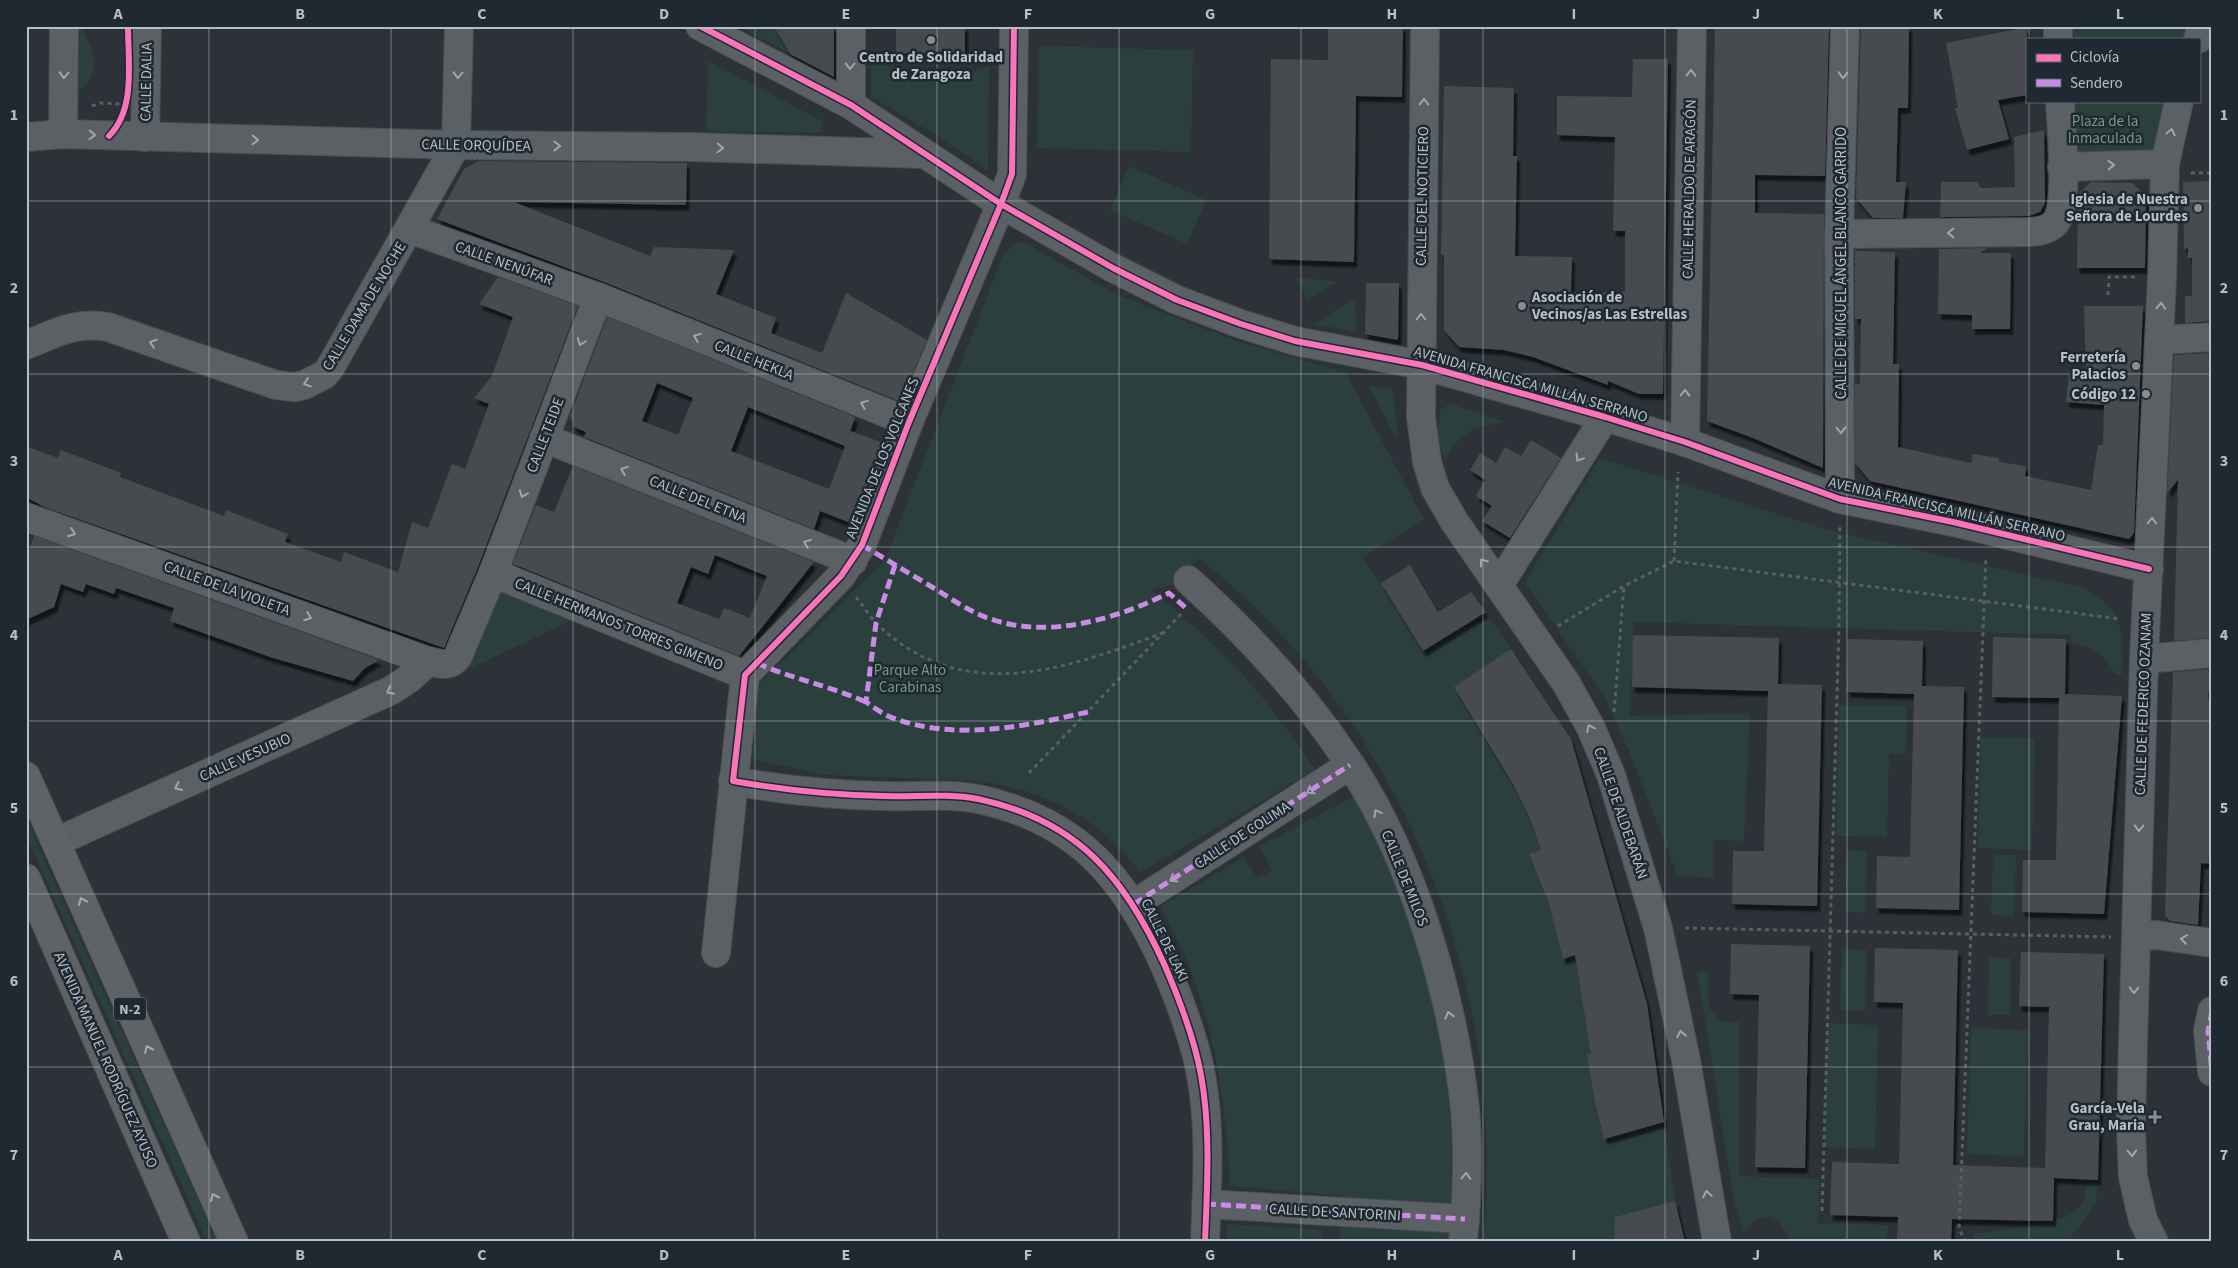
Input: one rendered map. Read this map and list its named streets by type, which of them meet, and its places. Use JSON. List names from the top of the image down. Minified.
{"streets":{"highway":["N-2","AVENIDA MANUEL RODRÍGUEZ AYUSO"],"street":["CALLE DALIA","CALLE ORQUÍDEA","CALLE HERALDO DE ARAGÓN","CALLE DEL NOTICIERO","CALLE NENÚFAR","CALLE DE MIGUEL ÁNGEL BLANCO GARRIDO","CALLE DAMA DE NOCHE","CALLE HEKLA","AVENIDA FRANCISCA MILLÁN SERRANO","CALLE TEIDE","AVENIDA DE LOS VOLCANES","CALLE DEL ETNA","CALLE DE LA VIOLETA","CALLE HERMANOS TORRES GIMENO","CALLE DE FEDERICO OZANAM","CALLE VESUBIO","CALLE DE ALDEBARÁN","CALLE DE COLIMA","CALLE DE MILOS","CALLE DE LAKI","CALLE DE SANTORINI"]},"crossings":[["CALLE DALIA","CALLE ORQUÍDEA"],["CALLE ORQUÍDEA","CALLE DAMA DE NOCHE"],["CALLE ORQUÍDEA","AVENIDA FRANCISCA MILLÁN SERRANO"],["CALLE HERALDO DE ARAGÓN","AVENIDA FRANCISCA MILLÁN SERRANO"],["CALLE DEL NOTICIERO","AVENIDA FRANCISCA MILLÁN SERRANO"],["CALLE DEL NOTICIERO","CALLE DE ALDEBARÁN"],["CALLE NENÚFAR","CALLE DAMA DE NOCHE"],["CALLE NENÚFAR","CALLE HEKLA"],["CALLE NENÚFAR","CALLE TEIDE"],["CALLE DE MIGUEL ÁNGEL BLANCO GARRIDO","AVENIDA FRANCISCA MILLÁN SERRANO"],["CALLE HEKLA","CALLE TEIDE"],["CALLE HEKLA","AVENIDA DE LOS VOLCANES"],["AVENIDA FRANCISCA MILLÁN SERRANO","AVENIDA DE LOS VOLCANES"],["AVENIDA FRANCISCA MILLÁN SERRANO","CALLE DE FEDERICO OZANAM"],["AVENIDA FRANCISCA MILLÁN SERRANO","CALLE DE ALDEBARÁN"],["CALLE TEIDE","CALLE DEL ETNA"],["CALLE TEIDE","CALLE DE LA VIOLETA"],["CALLE TEIDE","CALLE HERMANOS TORRES GIMENO"],["CALLE TEIDE","CALLE VESUBIO"],["AVENIDA DE LOS VOLCANES","CALLE DEL ETNA"],["AVENIDA DE LOS VOLCANES","CALLE HERMANOS TORRES GIMENO"],["CALLE DE LA VIOLETA","CALLE VESUBIO"],["CALLE VESUBIO","N-2"],["CALLE DE COLIMA","CALLE DE MILOS"],["CALLE DE COLIMA","CALLE DE LAKI"],["CALLE DE MILOS","CALLE DE SANTORINI"],["CALLE DE LAKI","CALLE DE SANTORINI"]],"one_way":["CALLE ORQUÍDEA","CALLE HERALDO DE ARAGÓN","CALLE DEL NOTICIERO","CALLE DE MIGUEL ÁNGEL BLANCO GARRIDO","CALLE HEKLA","CALLE TEIDE","CALLE DEL ETNA","CALLE DE LA VIOLETA","CALLE VESUBIO","CALLE DE ALDEBARÁN","CALLE DE COLIMA","CALLE DE MILOS"],"parks":["Plaza de la Inmaculada","Parque Alto Carabinas"],"places":{"other":["Centro de Solidaridad de Zaragoza","Iglesia de Nuestra Señora de Lourdes","Asociación de Vecinos/as Las Estrellas","Ferretería Palacios","Código 12"],"health":["García-Vela Grau, Maria"]},"legend":["Ciclovía","Sendero"],"grid":{"columns":["A","B","C","D","E","F","G","H","I","J","K","L"],"rows":["1","2","3","4","5","6","7"]}}
